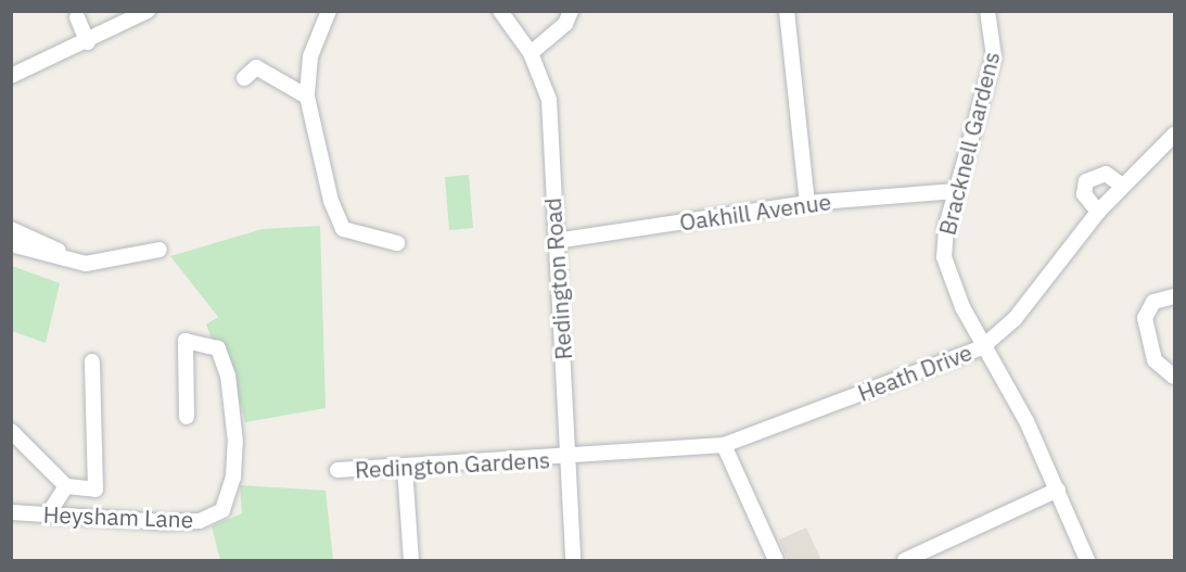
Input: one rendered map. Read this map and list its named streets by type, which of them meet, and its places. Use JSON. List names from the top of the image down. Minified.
{"streets":{"street":["Bracknell Gardens","Oakhill Avenue","Redington Road","Heath Drive","Redington Gardens","Heysham Lane"]},"crossings":[["Bracknell Gardens","Oakhill Avenue"],["Bracknell Gardens","Heath Drive"],["Oakhill Avenue","Redington Road"],["Redington Road","Heath Drive"],["Redington Road","Redington Gardens"],["Heath Drive","Redington Gardens"]]}
